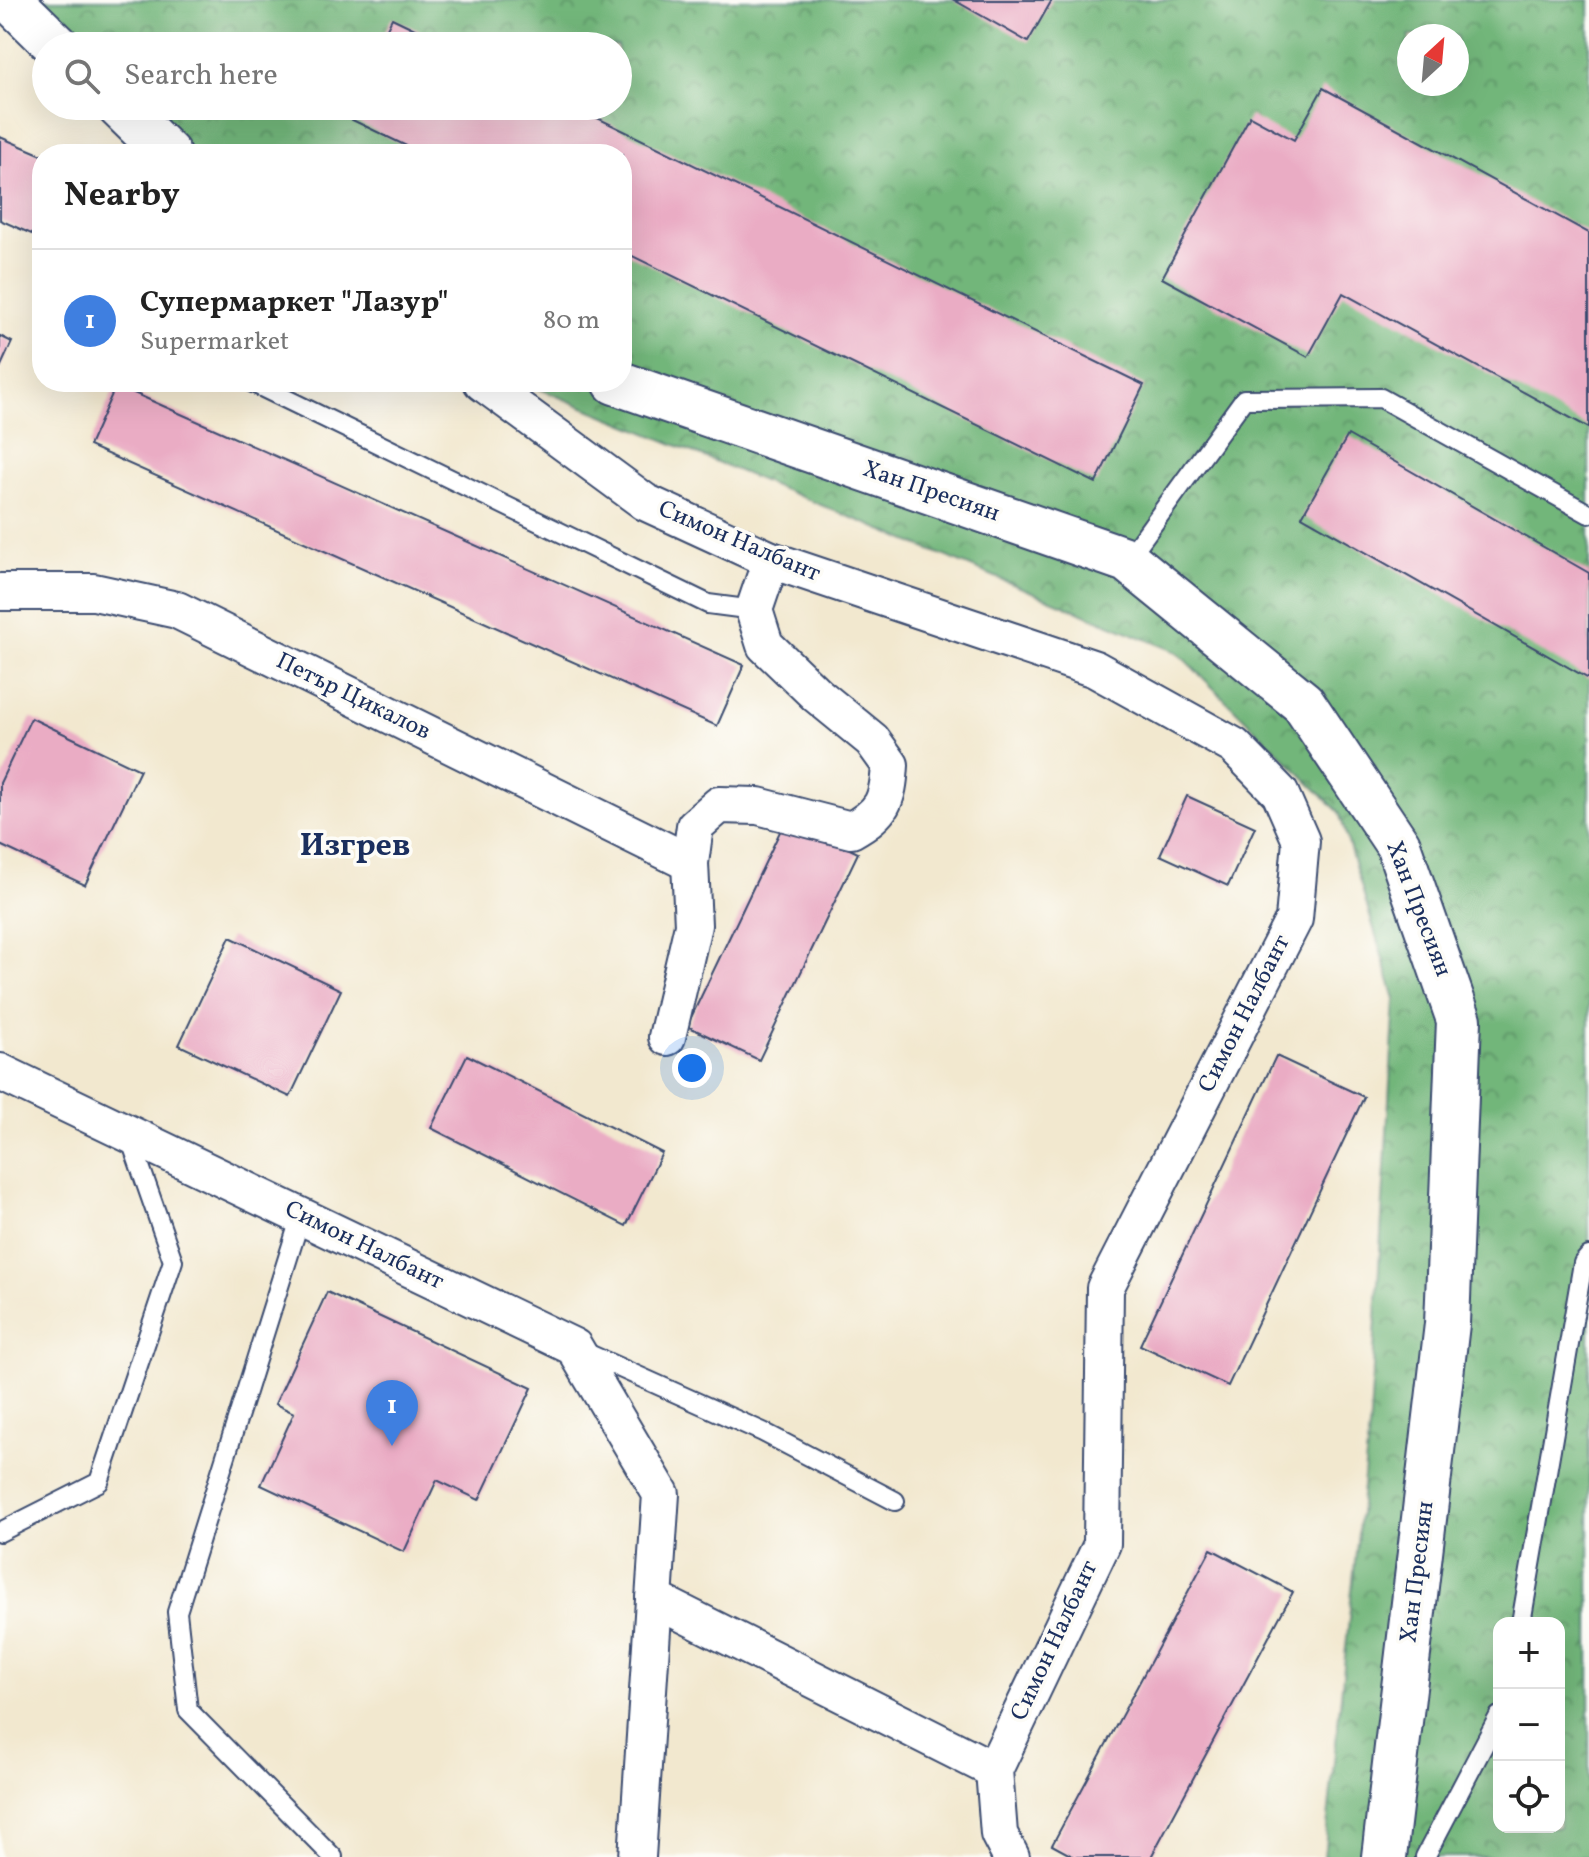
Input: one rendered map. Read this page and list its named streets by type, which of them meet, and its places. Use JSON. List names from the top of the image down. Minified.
{"streets":{"street":["Хан Пресиян","Симон Налбант","Петър Цикалов"]},"districts":["Изгрев"],"north":"top right","page":{"search":"Search here","heading":"Nearby","list":[{"mark":"1","name":"Супермаркет \"Лазур\"","note":"Supermarket","value":"80 m"}],"pins":"1","map_buttons":["+","−"]}}
